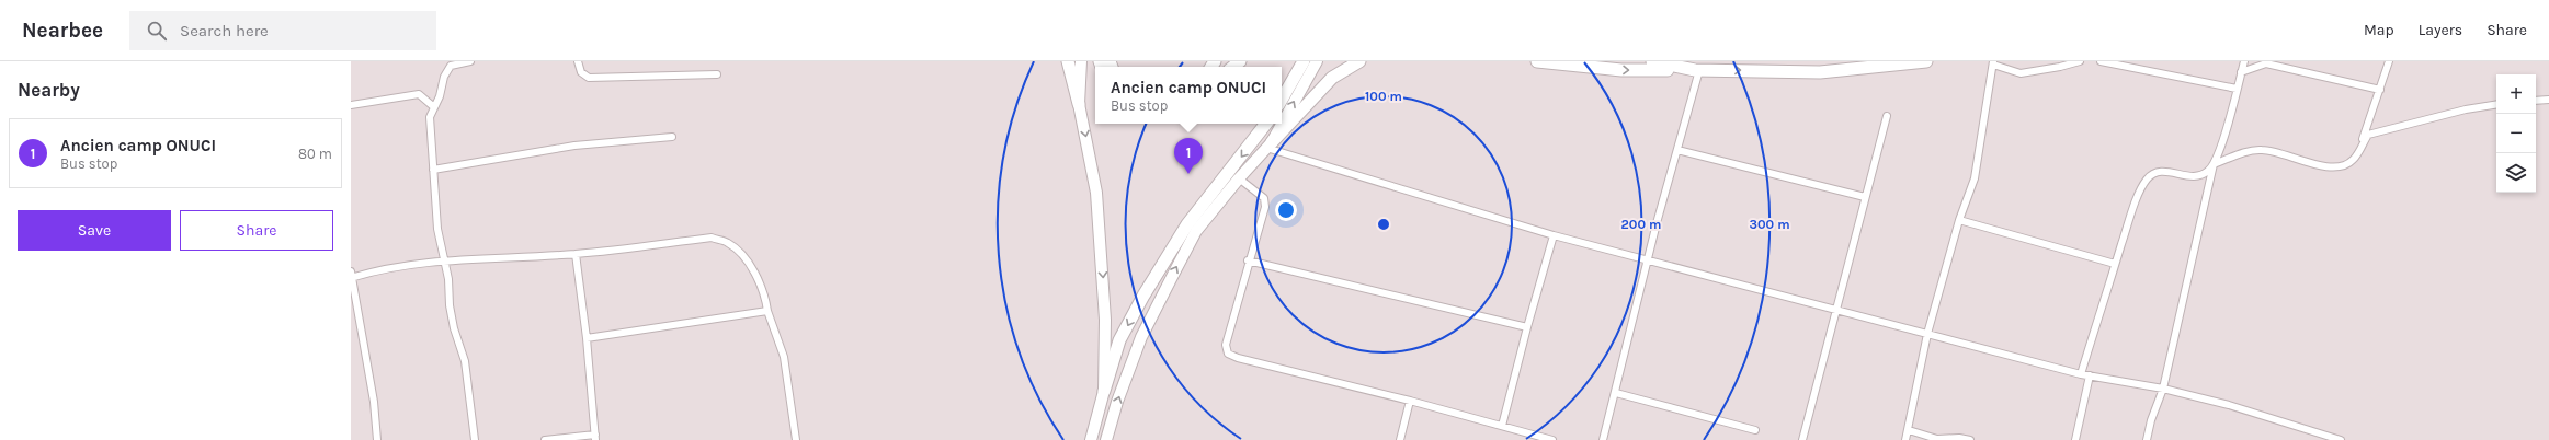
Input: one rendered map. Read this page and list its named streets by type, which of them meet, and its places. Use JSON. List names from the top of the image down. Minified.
{"page":{"header":"Nearbee","search":"Search here","nav":["Map","Layers","Share"],"heading":"Nearby","popup":["Ancien camp ONUCI","Bus stop"],"map_buttons":["+","−"],"list":[{"mark":"1","name":"Ancien camp ONUCI","note":"Bus stop","value":"80 m"}],"pins":"1","buttons":["Save","Share"]},"rings":["100 m","200 m","300 m"]}
